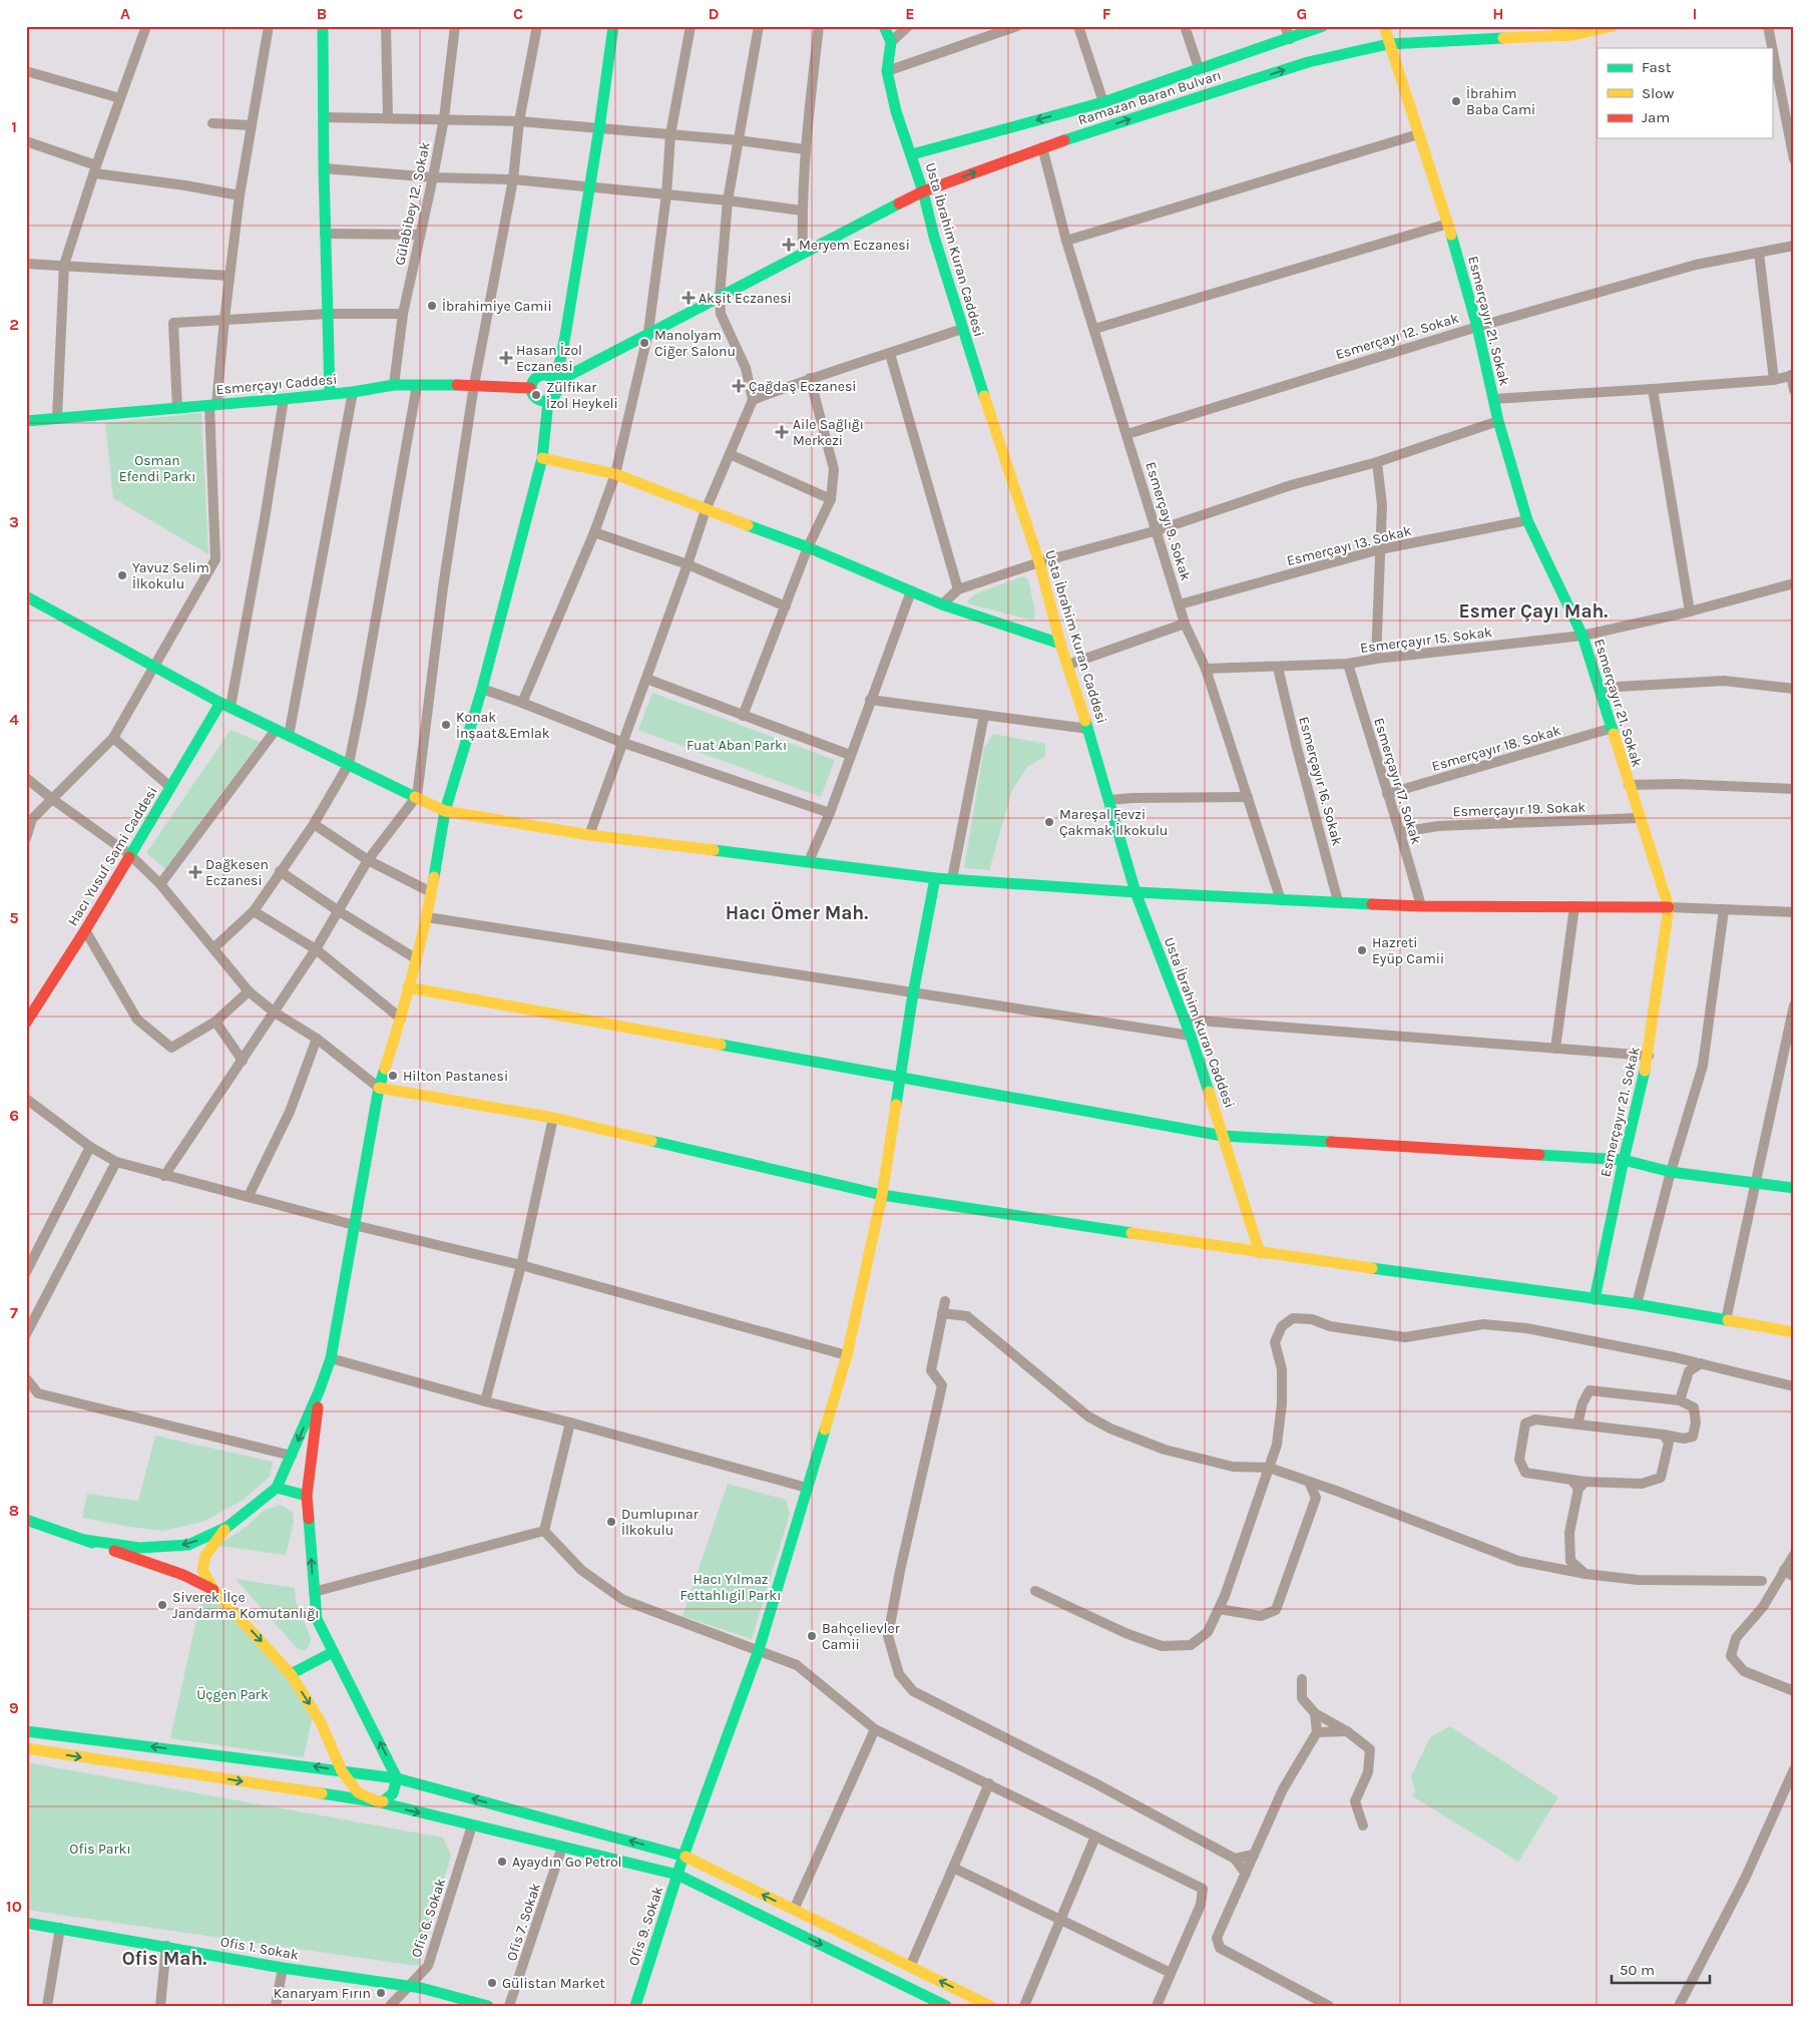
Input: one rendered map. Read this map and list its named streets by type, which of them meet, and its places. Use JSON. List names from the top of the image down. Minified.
{"streets":{"street":["Ramazan Baran Bulvarı","Gülabibey 12. Sokak","Usta İbrahim Kuran Caddesi","Esmerçayır 21. Sokak","Esmerçayı 12. Sokak","Esmerçayı Caddesi","Esmerçayı 9. Sokak","Esmerçayı 13. Sokak","Esmerçayır 15. Sokak","Esmerçayır 18. Sokak","Esmerçayır 16. Sokak","Esmerçayır 17. Sokak","Esmerçayır 19. Sokak","Hacı Yusuf Sami Caddesi","Ofis 6. Sokak","Ofis 7. Sokak","Ofis 9. Sokak","Ofis 1. Sokak"]},"crossings":[["Ramazan Baran Bulvarı","Usta İbrahim Kuran Caddesi"],["Ramazan Baran Bulvarı","Esmerçayır 21. Sokak"],["Ramazan Baran Bulvarı","Esmerçayı Caddesi"],["Ramazan Baran Bulvarı","Esmerçayı 9. Sokak"],["Gülabibey 12. Sokak","Esmerçayı Caddesi"],["Esmerçayır 21. Sokak","Esmerçayı 12. Sokak"],["Esmerçayır 21. Sokak","Esmerçayı 13. Sokak"],["Esmerçayır 21. Sokak","Esmerçayır 15. Sokak"],["Esmerçayır 21. Sokak","Esmerçayır 18. Sokak"],["Esmerçayır 21. Sokak","Esmerçayır 19. Sokak"],["Esmerçayı 12. Sokak","Esmerçayı 9. Sokak"],["Esmerçayı 9. Sokak","Esmerçayı 13. Sokak"],["Esmerçayı 9. Sokak","Esmerçayır 15. Sokak"],["Esmerçayır 15. Sokak","Esmerçayır 16. Sokak"],["Esmerçayır 15. Sokak","Esmerçayır 17. Sokak"],["Esmerçayır 18. Sokak","Esmerçayır 17. Sokak"],["Esmerçayır 17. Sokak","Esmerçayır 19. Sokak"],["Ofis 6. Sokak","Ofis 1. Sokak"]],"districts":["Esmer Çayı Mah.","Hacı Ömer Mah.","Ofis Mah."],"parks":["Osman Efendi Parkı","Fuat Aban Parkı","Hacı Yılmaz Fettahlıgil Parkı","Üçgen Park","Ofis Parkı"],"places":{"other":["İbrahim Baba Cami","İbrahimiye Camii","Manolyam Ciğer Salonu","Zülfikar İzol Heykeli","Yavuz Selim İlkokulu","Konak İnşaat&Emlak","Mareşal Fevzi Çakmak İlkokulu","Hazreti Eyüp Camii","Hilton Pastanesi","Dumlupınar İlkokulu","Siverek İlçe Jandarma Komutanlığı","Bahçelievler Camii","Ayaydın Go Petrol","Gülistan Market","Kanaryam Fırın"],"health":["Meryem Eczanesi","Akşit Eczanesi","Hasan İzol Eczanesi","Çağdaş Eczanesi","Aile Sağlığı Merkezi","Dağkesen Eczanesi"]},"legend":["Fast","Slow","Jam"],"scale_bar":"50 m","grid":{"columns":["A","B","C","D","E","F","G","H","I"],"rows":["1","2","3","4","5","6","7","8","9","10"]}}
